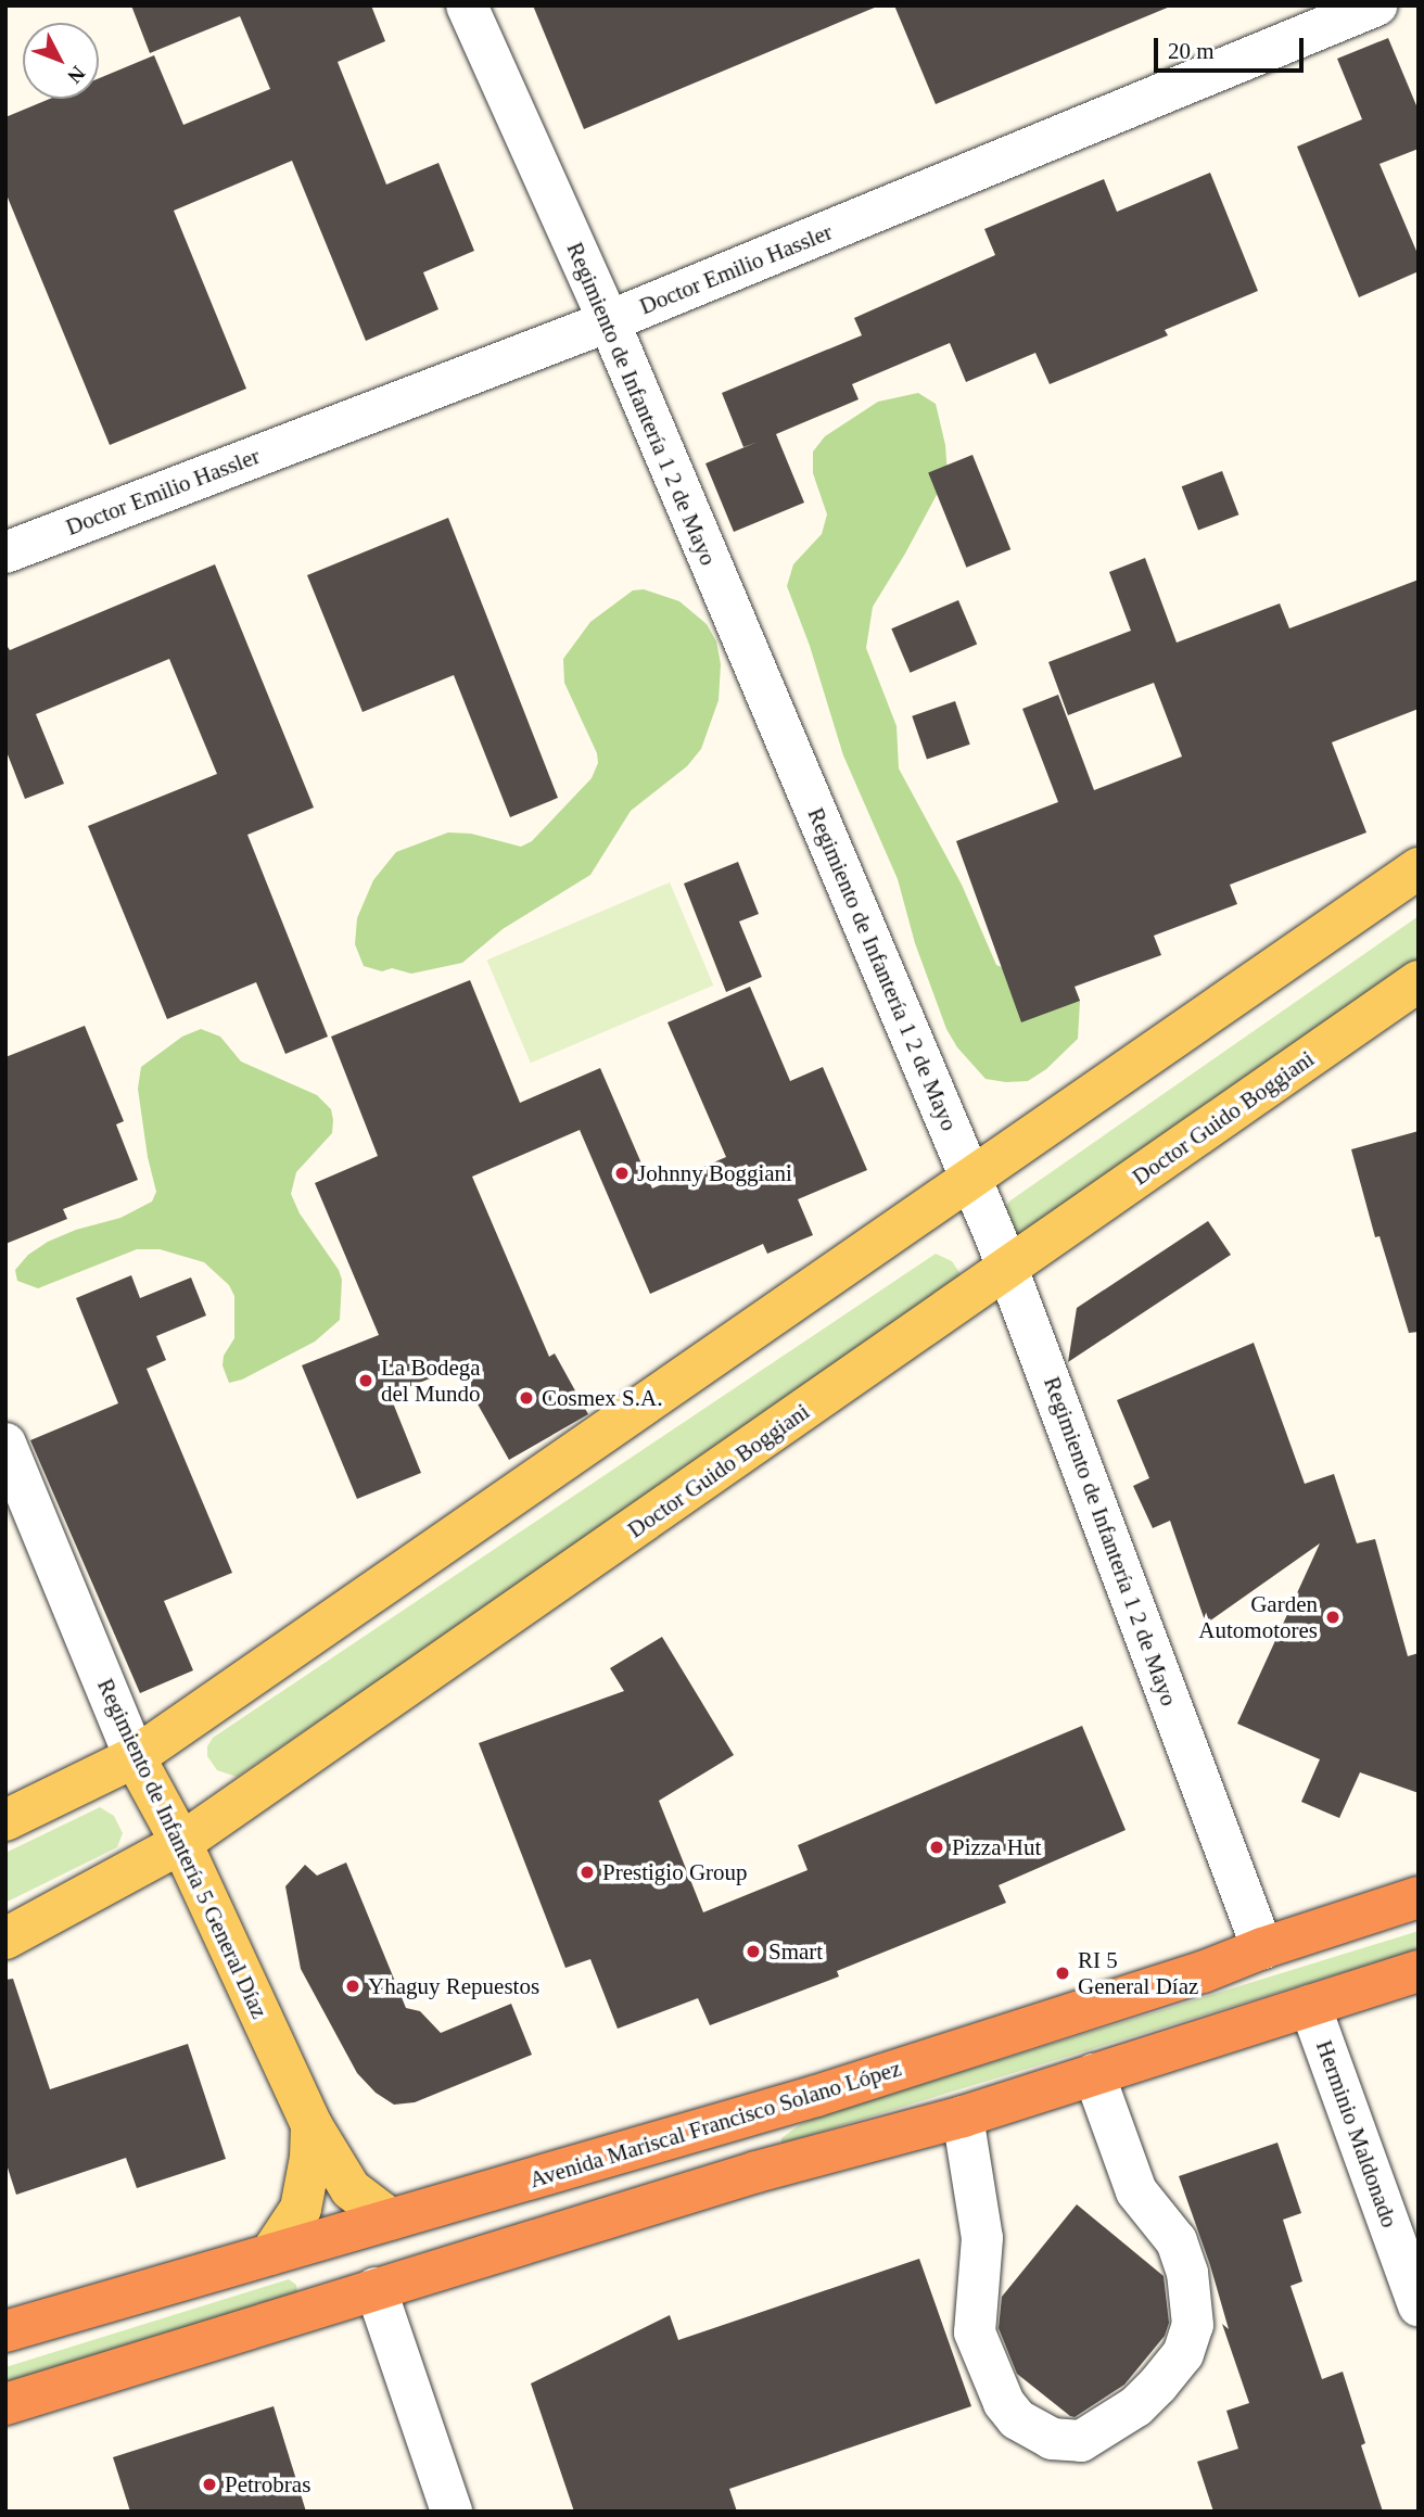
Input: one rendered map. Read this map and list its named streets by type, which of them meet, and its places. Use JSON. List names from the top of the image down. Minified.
{"streets":{"highway":["Avenida Mariscal Francisco Solano López"],"main road":["Doctor Guido Boggiani","Regimiento de Infantería 5 General Díaz"],"street":["Doctor Emilio Hassler","Regimiento de Infantería 1 2 de Mayo","Herminio Maldonado"]},"crossings":[["Doctor Emilio Hassler","Regimiento de Infantería 1 2 de Mayo"],["Regimiento de Infantería 1 2 de Mayo","Doctor Guido Boggiani"],["Regimiento de Infantería 1 2 de Mayo","Avenida Mariscal Francisco Solano López"],["Doctor Guido Boggiani","Regimiento de Infantería 5 General Díaz"],["Regimiento de Infantería 5 General Díaz","Avenida Mariscal Francisco Solano López"]],"places":["Johnny Boggiani","La Bodega del Mundo","Cosmex S.A.","Garden Automotores","Pizza Hut","Prestigio Group","Smart","RI 5 General Díaz","Yhaguy Repuestos","Petrobras"],"scale_bar":"20 m","north":"bottom right"}
